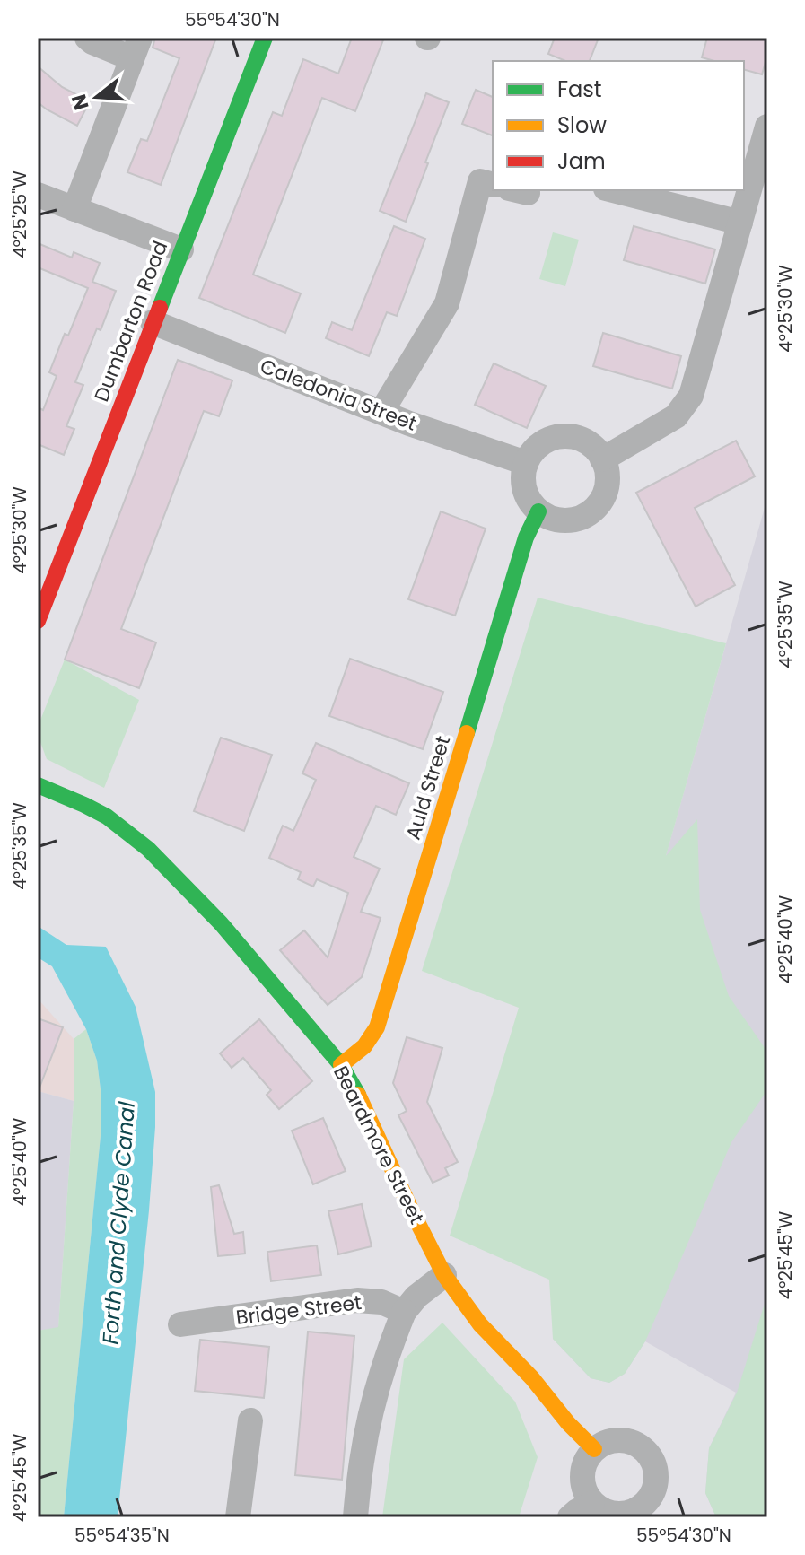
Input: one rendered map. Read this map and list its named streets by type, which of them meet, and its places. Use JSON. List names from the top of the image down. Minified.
{"streets":{"street":["Dumbarton Road","Caledonia Street","Auld Street","Beardmore Street","Bridge Street"]},"crossings":[["Dumbarton Road","Caledonia Street"],["Caledonia Street","Auld Street"],["Auld Street","Beardmore Street"]],"water":["Forth and Clyde Canal"],"legend":["Fast","Slow","Jam"],"north":"left","coordinates":["55°54'30\"N","4°25'25\"W","4°25'30\"W","4°25'35\"W","4°25'40\"W","4°25'45\"W","55°54'35\"N"]}
